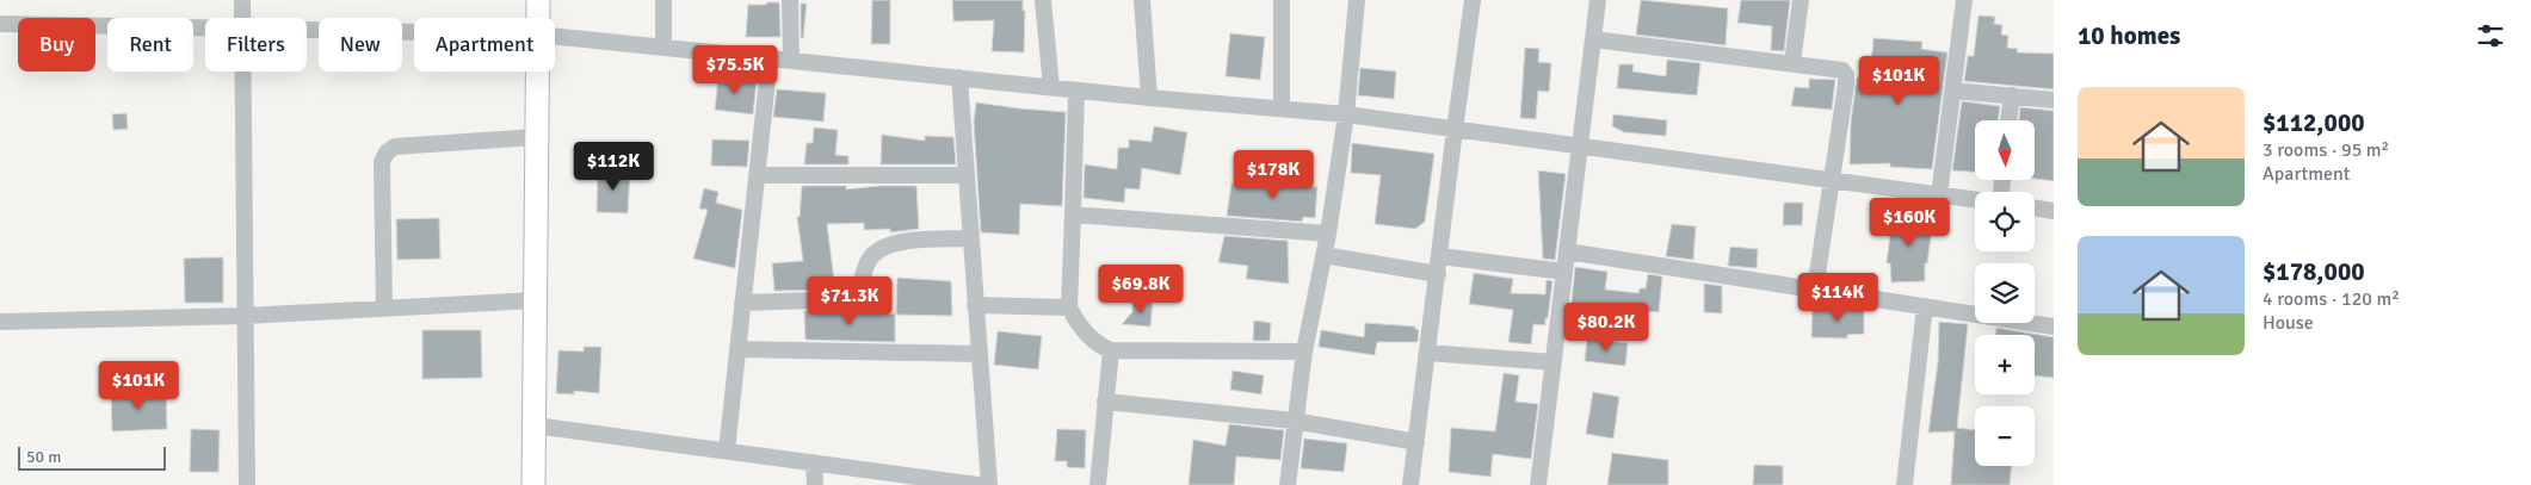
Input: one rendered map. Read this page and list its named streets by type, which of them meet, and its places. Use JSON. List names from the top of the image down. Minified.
{"scale_bar":"50 m","north":"bottom","page":{"heading":"10 homes","chip":["Buy","Rent","Filters","New","Apartment"],"price":["$75.5K","$101K","$112K","$178K","$160K","$69.8K","$114K","$71.3K","$80.2K","$101K"],"list":[{"name":"$112,000","note":"3 rooms · 95 m² · Apartment"},{"name":"$178,000","note":"4 rooms · 120 m² · House"}],"map_buttons":["+","−"],"scale":"50 m"}}
